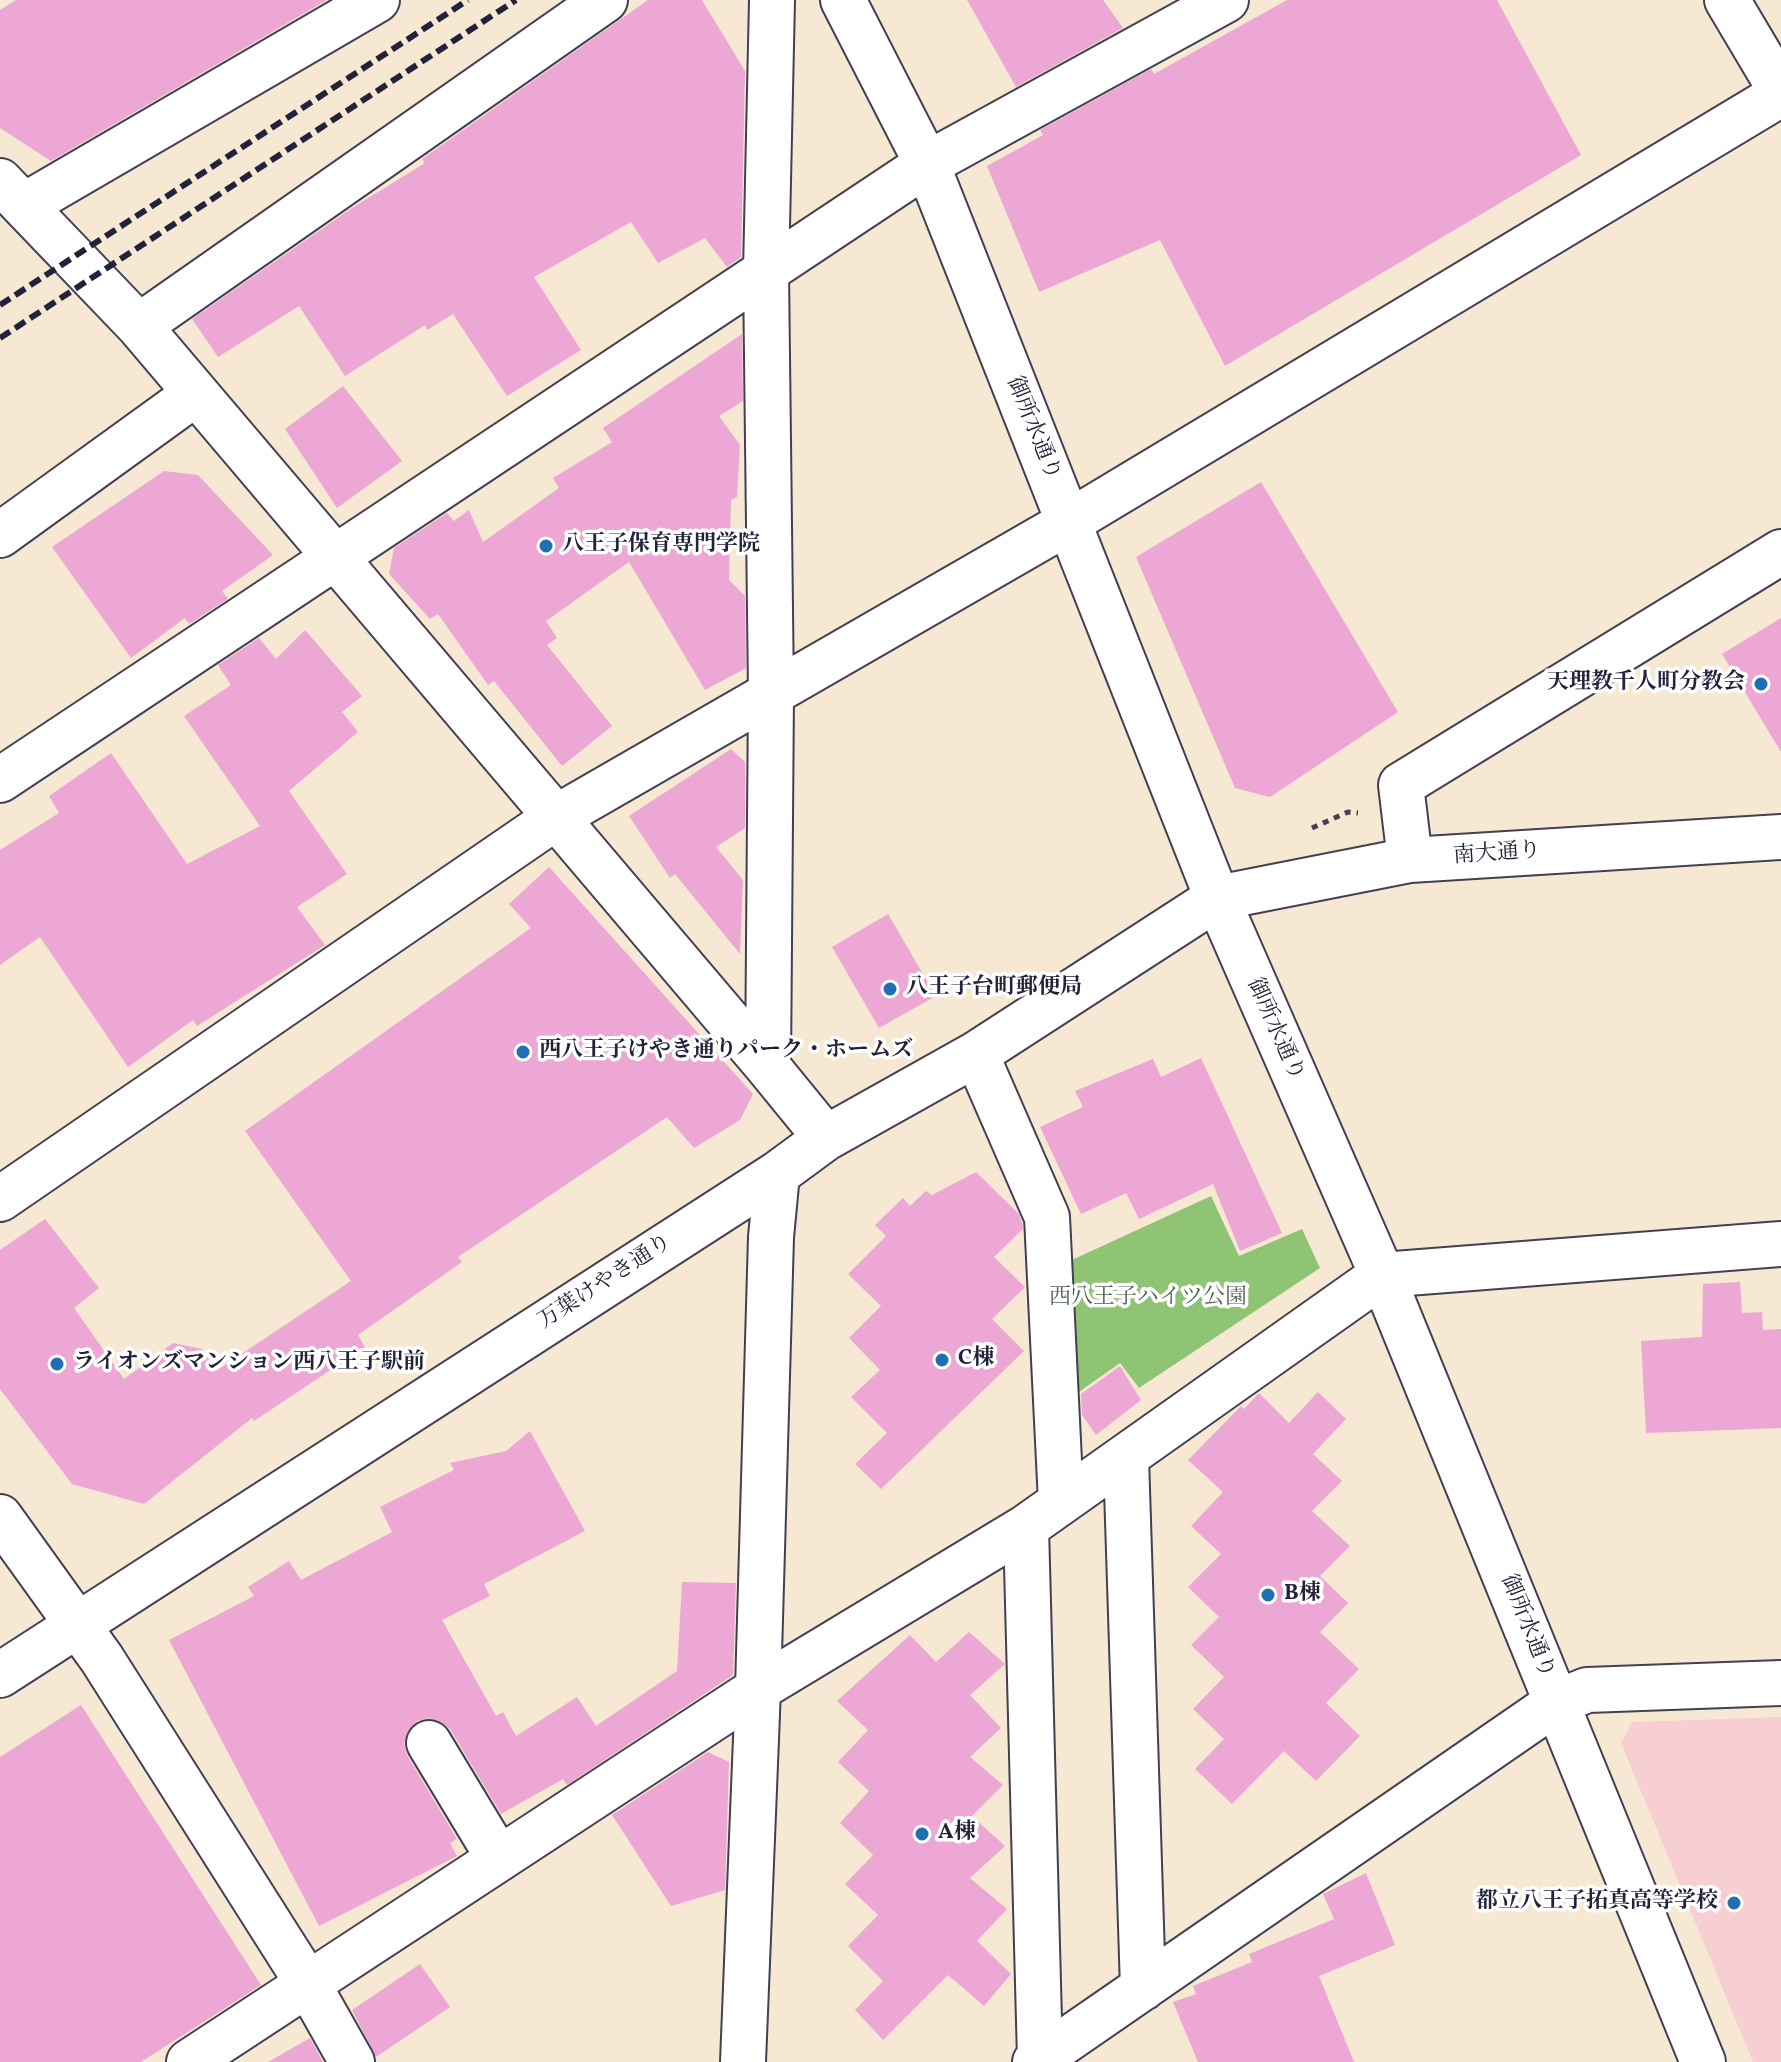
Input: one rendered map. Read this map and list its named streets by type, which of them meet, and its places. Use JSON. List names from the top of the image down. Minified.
{"streets":{"street":["御所水通り","南大通り","万葉けやき通り"]},"crossings":[["御所水通り","南大通り"],["御所水通り","万葉けやき通り"],["南大通り","万葉けやき通り"]],"parks":["西八王子ハイツ公園"],"places":["八王子保育専門学院","天理教千人町分教会","八王子台町郵便局","西八王子けやき通りパーク・ホームズ","C棟","ライオンズマンション西八王子駅前","B棟","A棟","都立八王子拓真高等学校"]}
